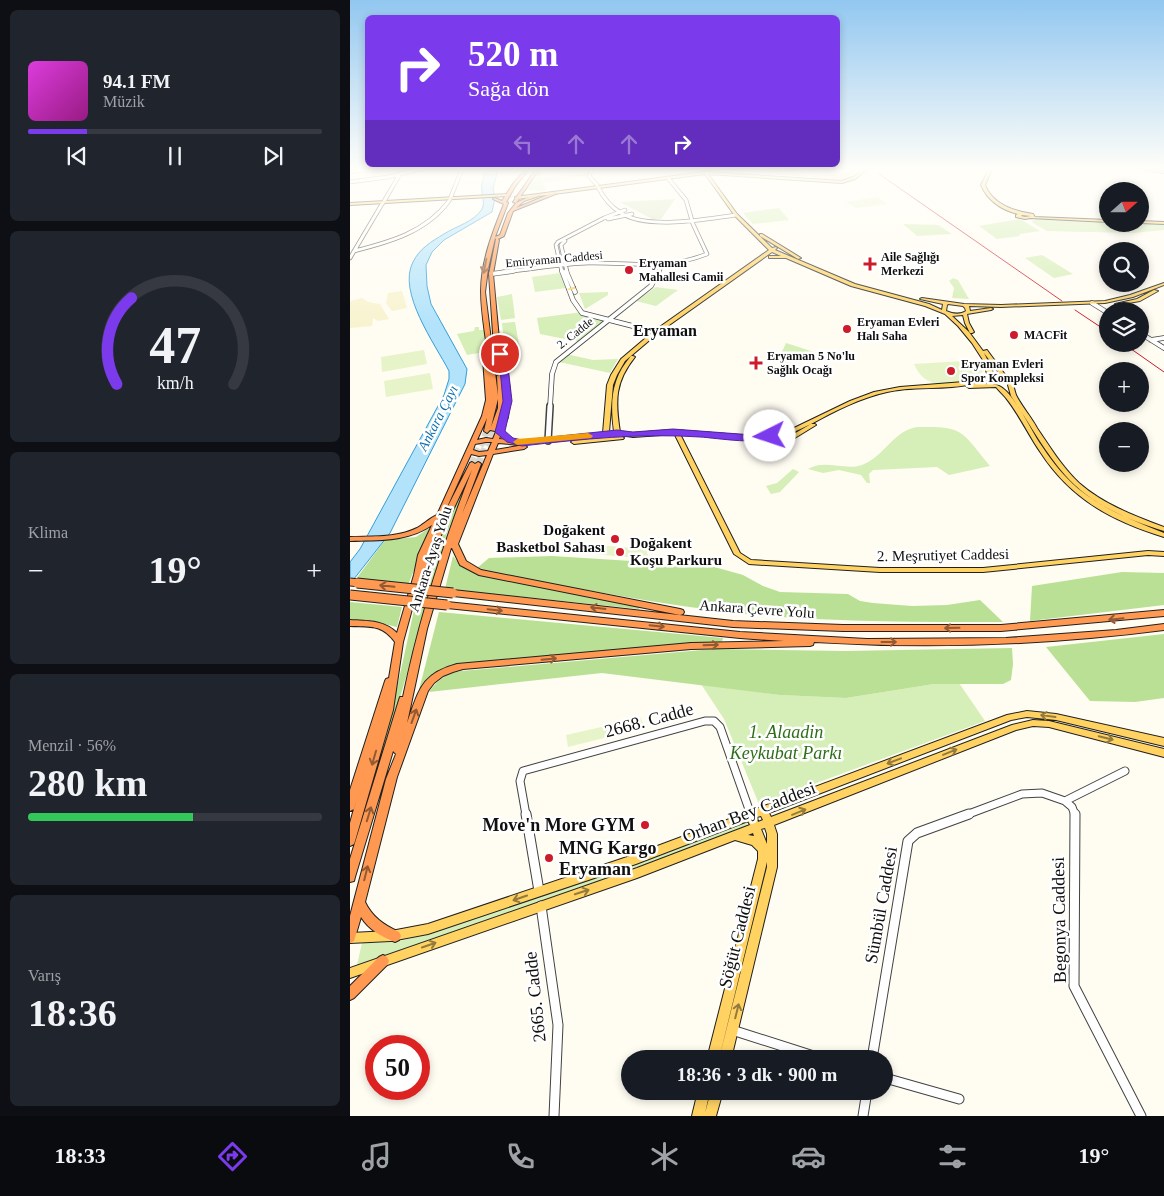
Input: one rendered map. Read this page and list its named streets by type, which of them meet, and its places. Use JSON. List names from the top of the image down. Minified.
{"streets":{"highway":["Ankara-Ayaş Yolu","Ankara Çevre Yolu"],"main road":["2. Meşrutiyet Caddesi","Orhan Bey Caddesi","Söğüt Caddesi"],"street":["Emiryaman Caddesi","2. Cadde","2668. Cadde","Sümbül Caddesi","Begonya Caddesi","2665. Cadde"]},"crossings":[["Emiryaman Caddesi","2. Cadde"],["2668. Cadde","Orhan Bey Caddesi"],["2668. Cadde","Söğüt Caddesi"],["Orhan Bey Caddesi","Söğüt Caddesi"],["Orhan Bey Caddesi","2665. Cadde"],["Sümbül Caddesi","Begonya Caddesi"]],"districts":["Eryaman"],"water":["Ankara Çayı"],"parks":["1. Alaadin Keykubat Parkı"],"places":{"health":["Aile Sağlığı Merkezi","Eryaman 5 No'lu Sağlık Ocağı"],"other":["Eryaman Mahallesi Camii","Eryaman Evleri Halı Saha","MACFit","Eryaman Evleri Spor Kompleksi","Doğakent Basketbol Sahası","Doğakent Koşu Parkuru","Move'n More GYM","MNG Kargo Eryaman"]},"north":"right","page":{"turn":["520 m","Sağa dön"],"song":["94.1 FM","Müzik"],"map_buttons":["+","−"],"tile":["Klima",["Menzil · 56%","280 km"],["Varış","18:36"]],"heat":["−","19°","+"],"limit":"50","trip":"18:36 · 3 dk · 900 m","tabs":["18:33","19°"],"gauge":["47","km/h"]}}
